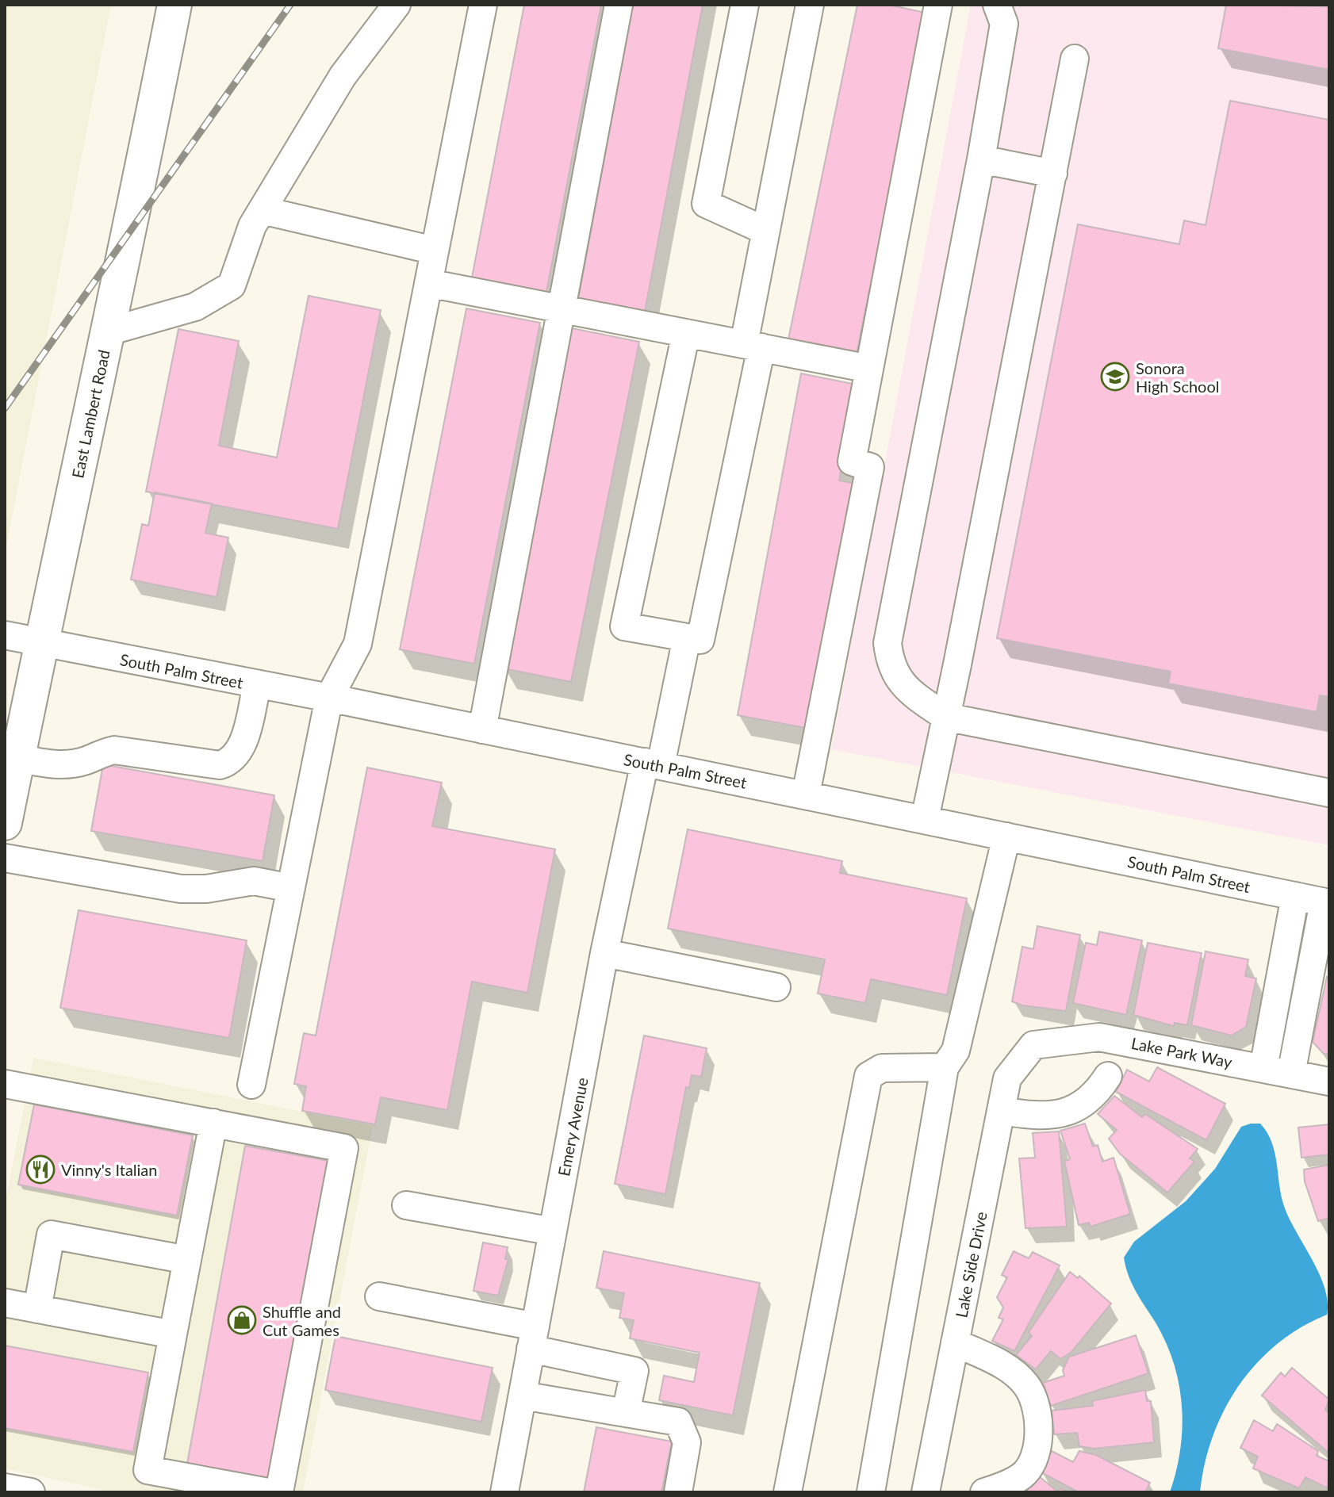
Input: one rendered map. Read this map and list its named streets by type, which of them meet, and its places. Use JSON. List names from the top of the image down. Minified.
{"streets":{"main road":["East Lambert Road"],"street":["South Palm Street","Lake Park Way","Emery Avenue","Lake Side Drive"]},"crossings":[["East Lambert Road","South Palm Street"],["South Palm Street","Emery Avenue"],["Lake Park Way","Lake Side Drive"]],"places":{"school or university":["Sonora High School"],"restaurant":["Vinny's Italian"],"shop":["Shuffle and Cut Games"]}}
